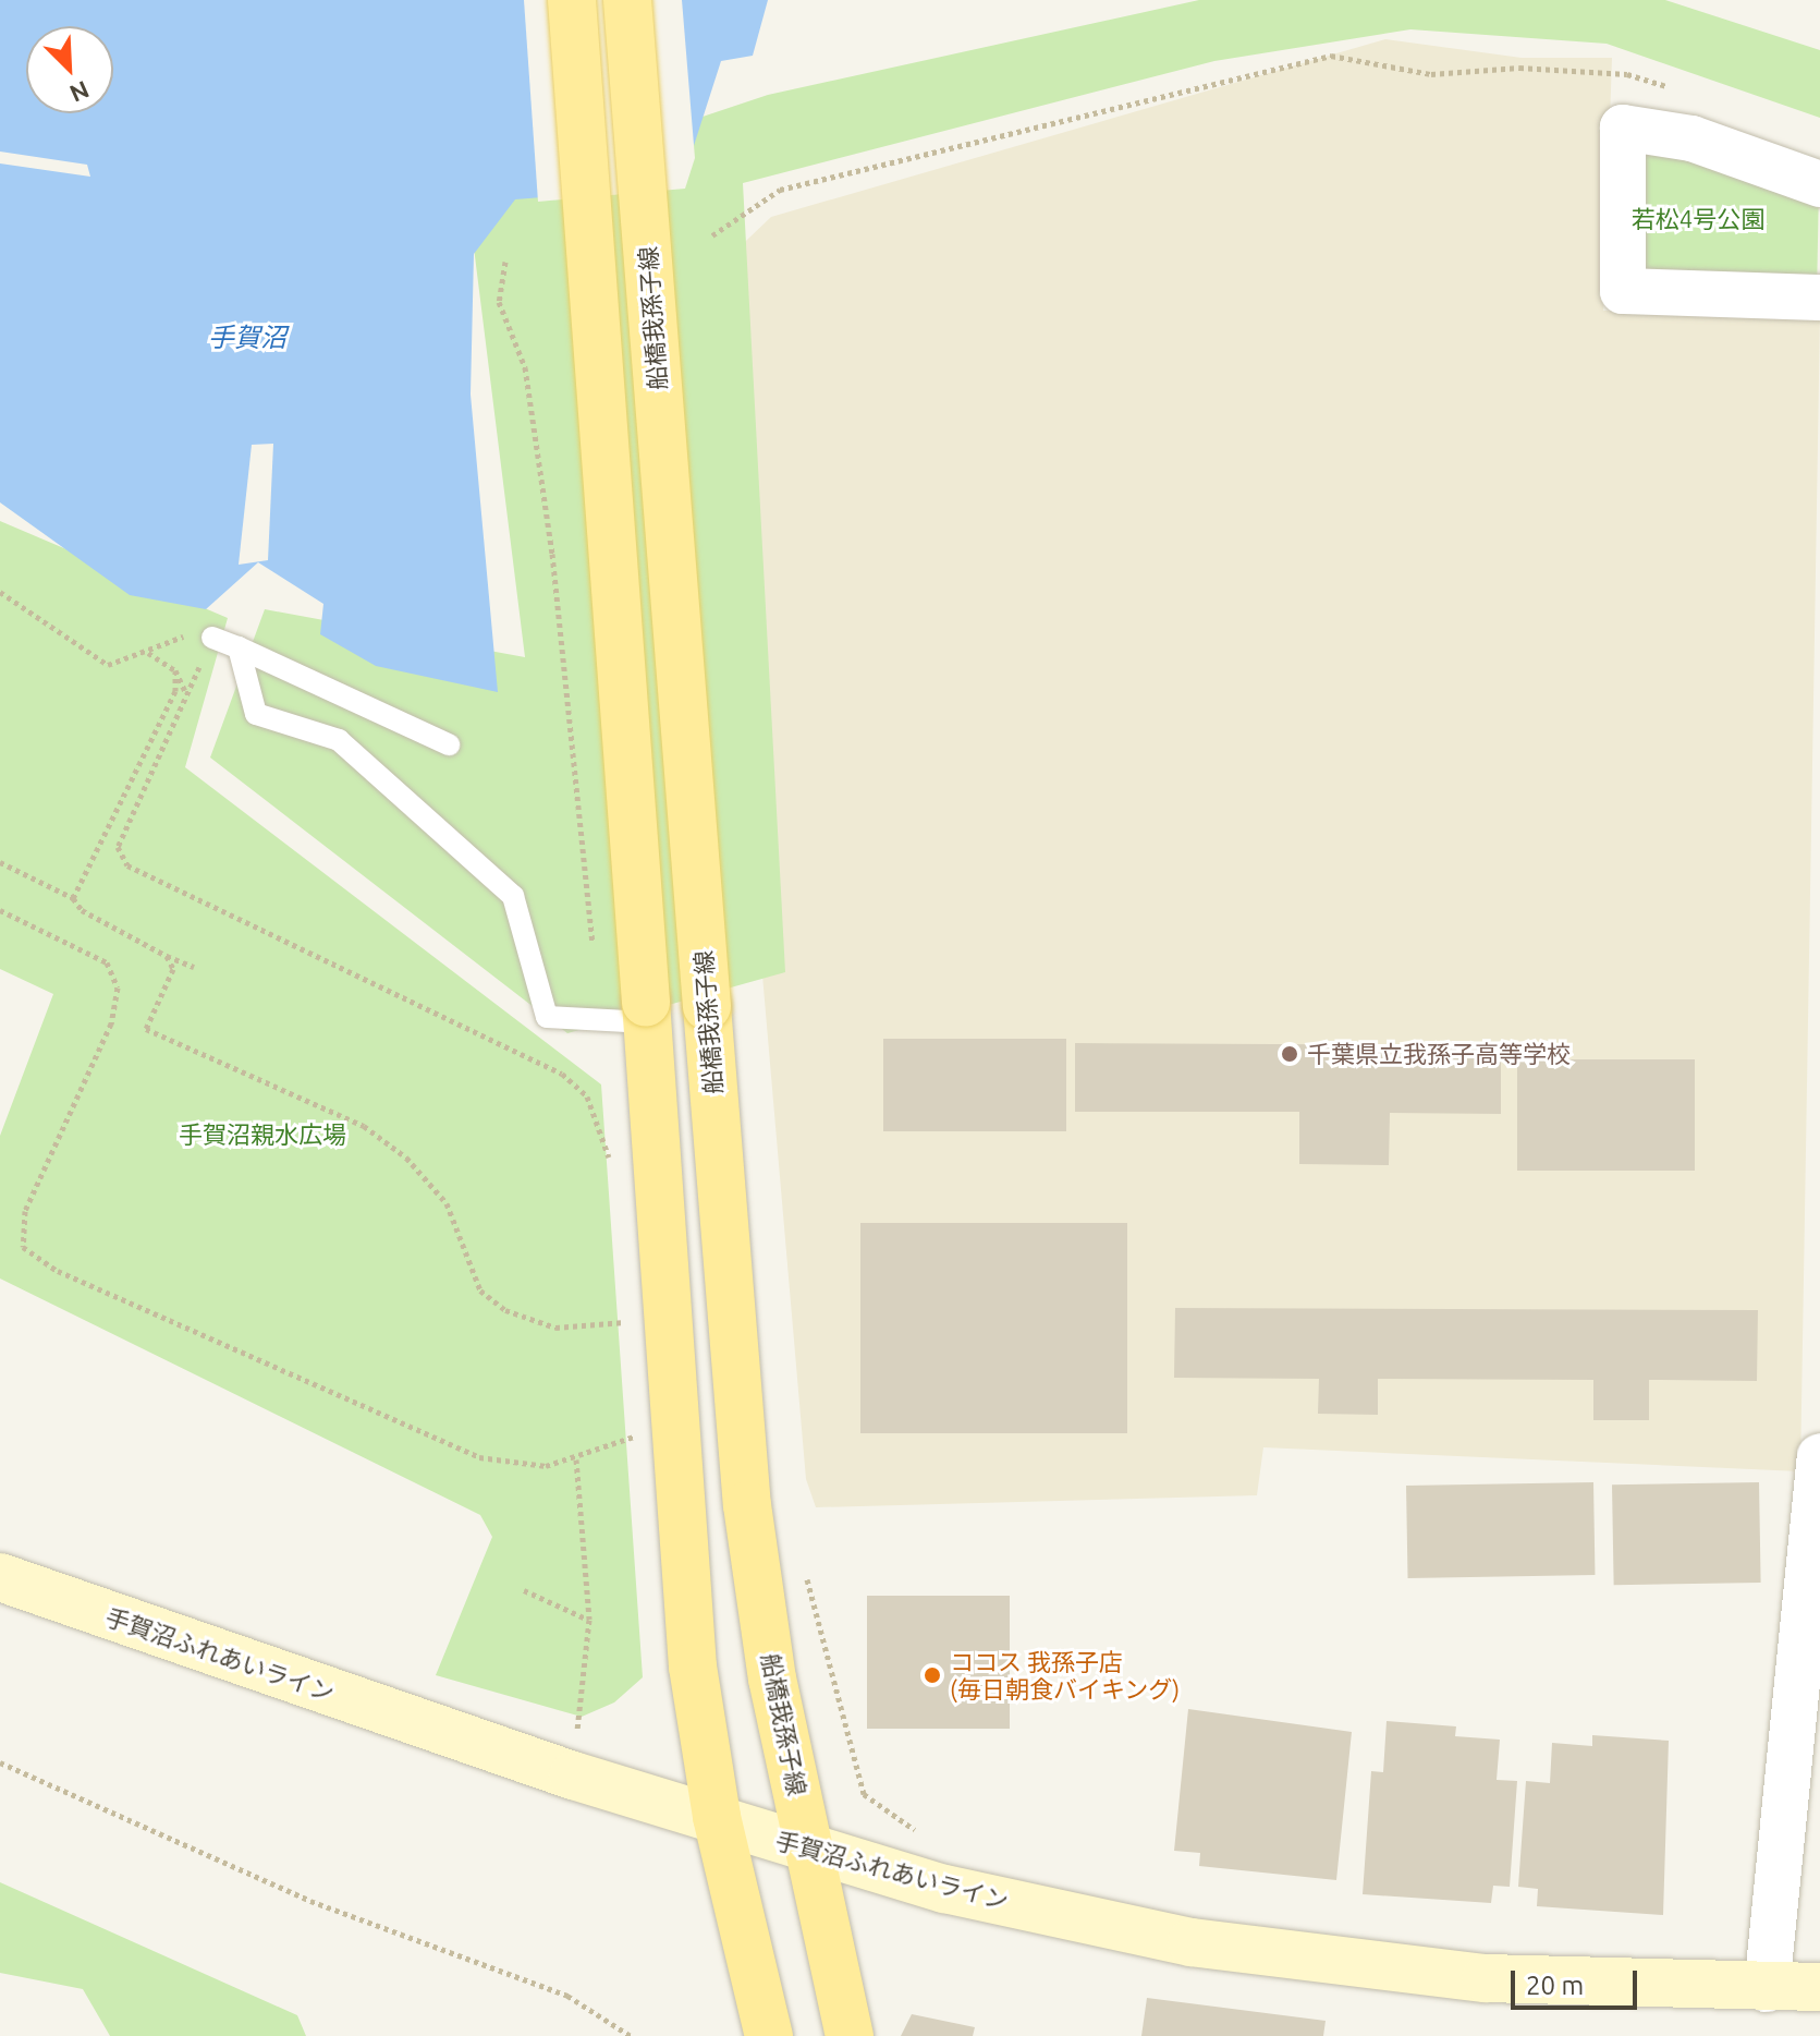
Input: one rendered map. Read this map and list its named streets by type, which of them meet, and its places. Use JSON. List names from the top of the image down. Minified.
{"streets":{"main road":["船橋我孫子線"],"street":["手賀沼ふれあいライン"]},"crossings":[["船橋我孫子線","手賀沼ふれあいライン"]],"water":["手賀沼"],"parks":["若松4号公園","手賀沼親水広場"],"places":["千葉県立我孫子高等学校","ココス 我孫子店 (毎日朝食バイキング)"],"scale_bar":"20 m","north":"bottom right"}
